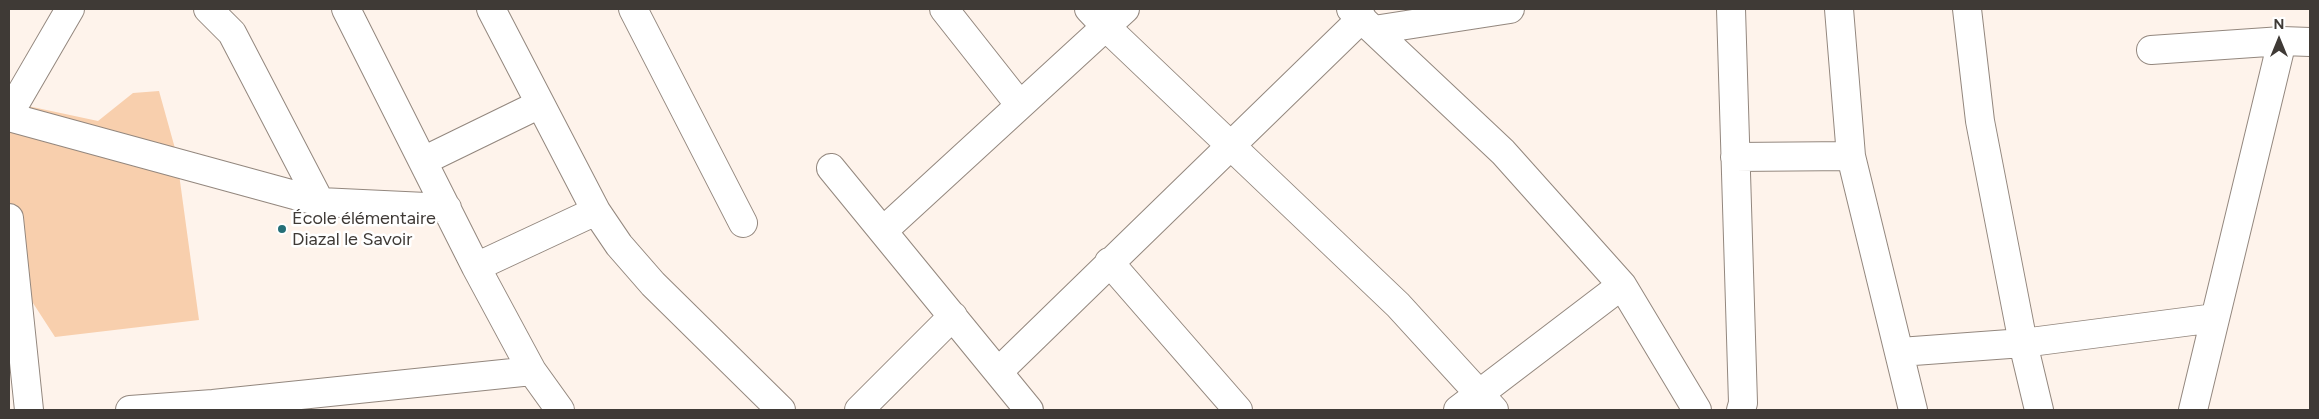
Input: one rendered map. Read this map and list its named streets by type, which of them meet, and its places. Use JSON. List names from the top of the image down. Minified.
{"places":["École élémentaire Diazal le Savoir"],"north":"top"}
